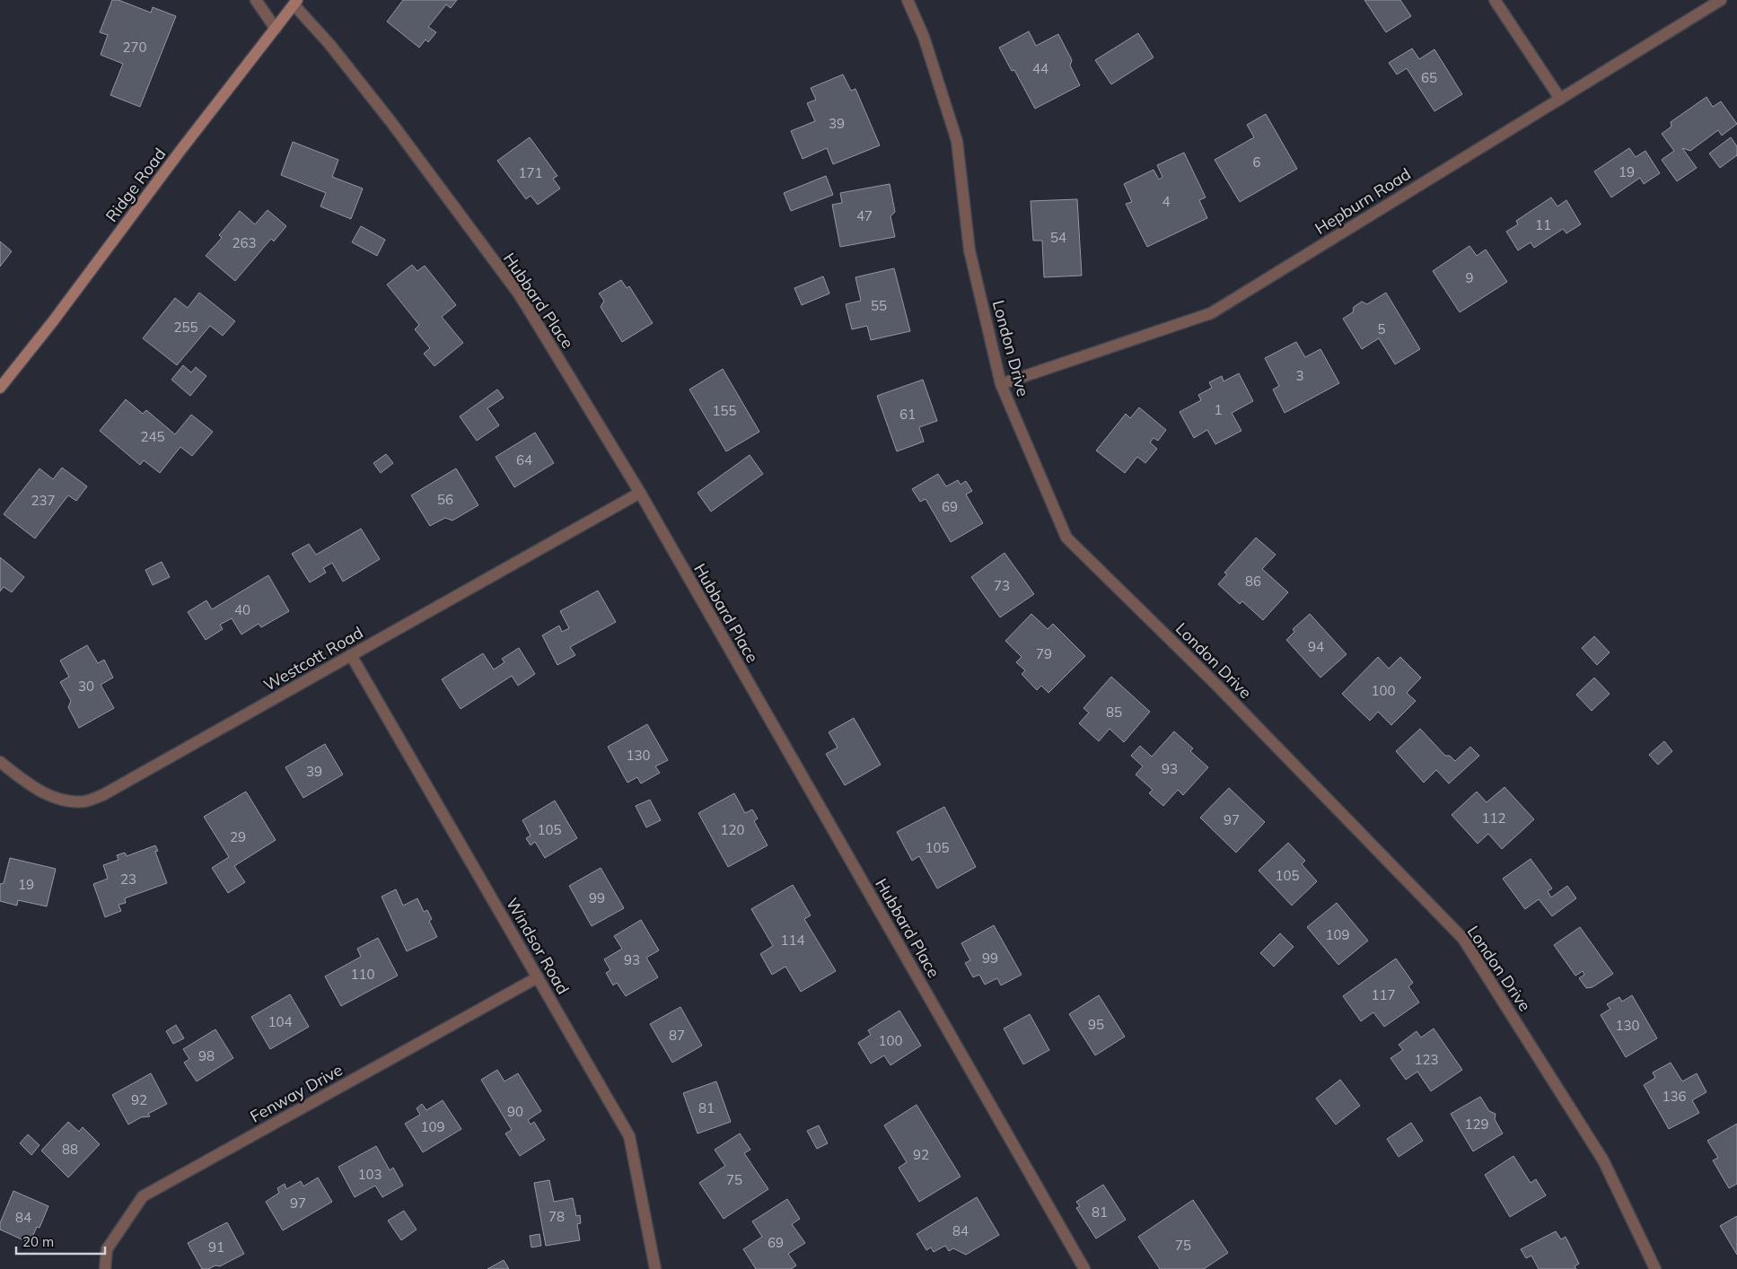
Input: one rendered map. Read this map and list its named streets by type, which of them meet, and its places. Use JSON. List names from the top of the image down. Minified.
{"streets":{"main road":["Ridge Road"],"street":["Hepburn Road","Hubbard Place","London Drive","Westcott Road","Windsor Road","Fenway Drive"]},"crossings":[["Ridge Road","Hubbard Place"],["Hepburn Road","London Drive"],["Hubbard Place","Westcott Road"],["Westcott Road","Windsor Road"],["Windsor Road","Fenway Drive"]],"house_numbers":["270","44","65","39","6","19","171","4","47","11","54","263","9","55","255","5","3","1","155","61","245","64","56","237","69","86","73","40","94","79","30","100","85","130","93","39","112","97","105","120","29","105","105","23","19","99","109","114","99","93","110","117","104","95","130","87","100","98","123","136","92","81","90","129","109","88","92","103","75","97","81","78","84","84","69","75","91"],"scale_bar":"20 m"}
